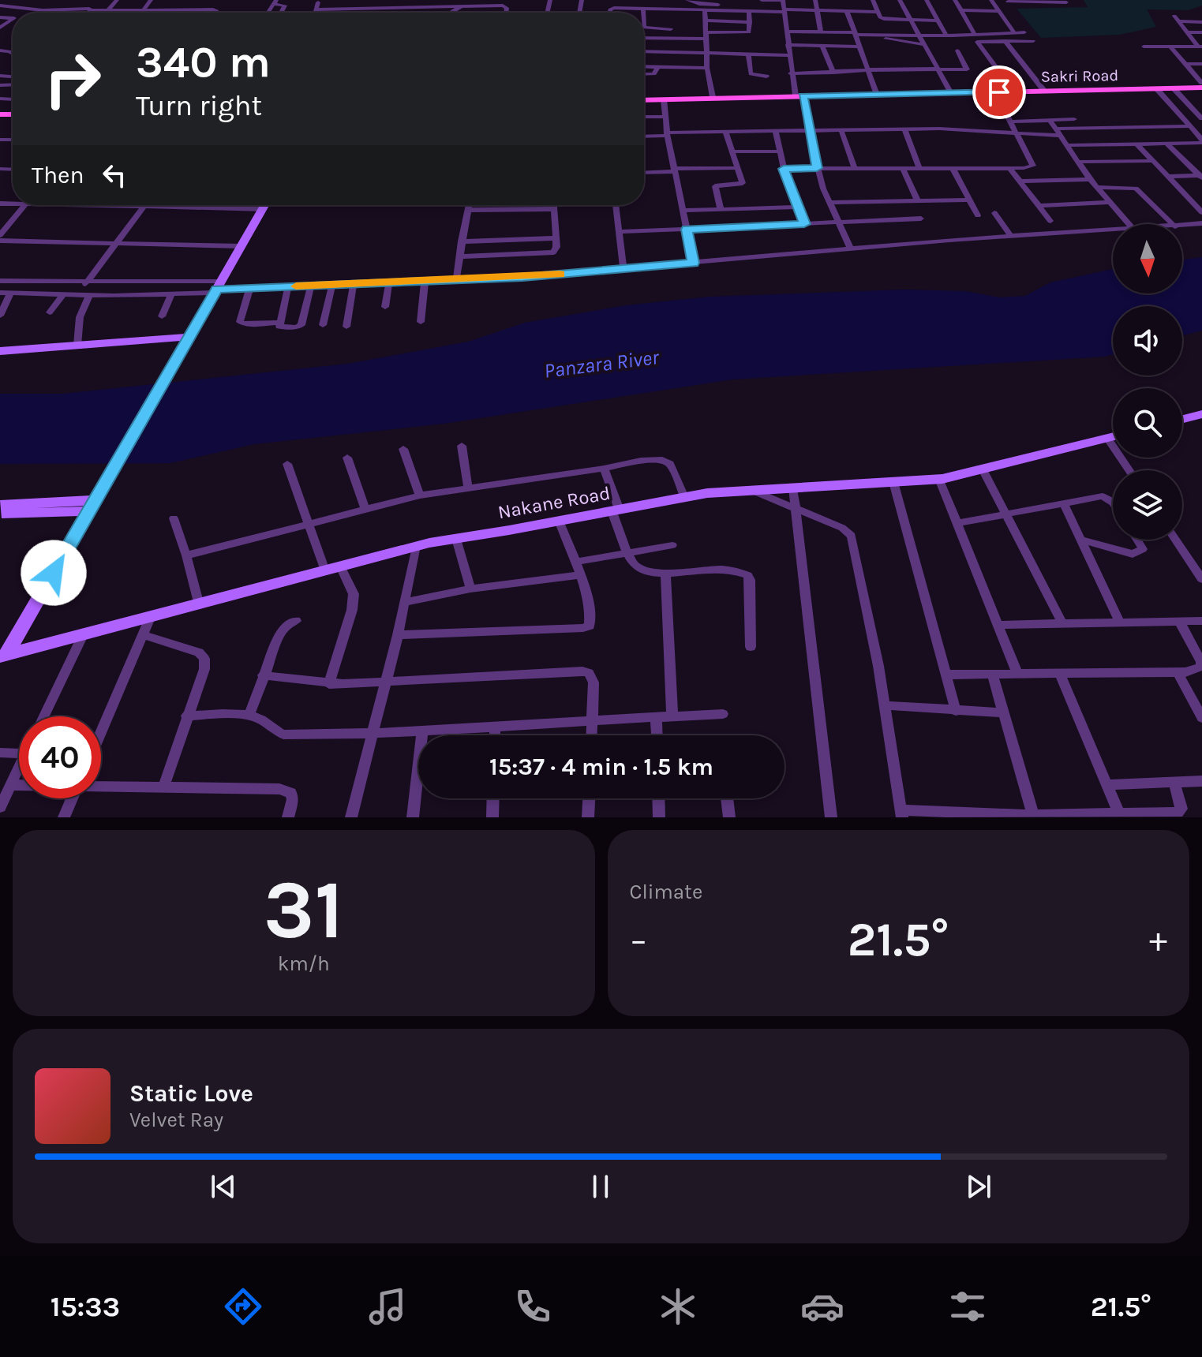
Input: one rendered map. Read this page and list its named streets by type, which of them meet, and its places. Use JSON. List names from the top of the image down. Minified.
{"streets":{"main road":["Sakri Road"],"street":["Nakane Road"]},"water":["Panzara River"],"north":"bottom","page":{"turn":["340 m","Turn right"],"then":"Then","limit":"40","trip":"15:37 · 4 min · 1.5 km","tile":[["31","km/h"],"Climate"],"heat":["−","21.5°","+"],"song":["Static Love","Velvet Ray"],"tabs":["15:33","21.5°"]}}
